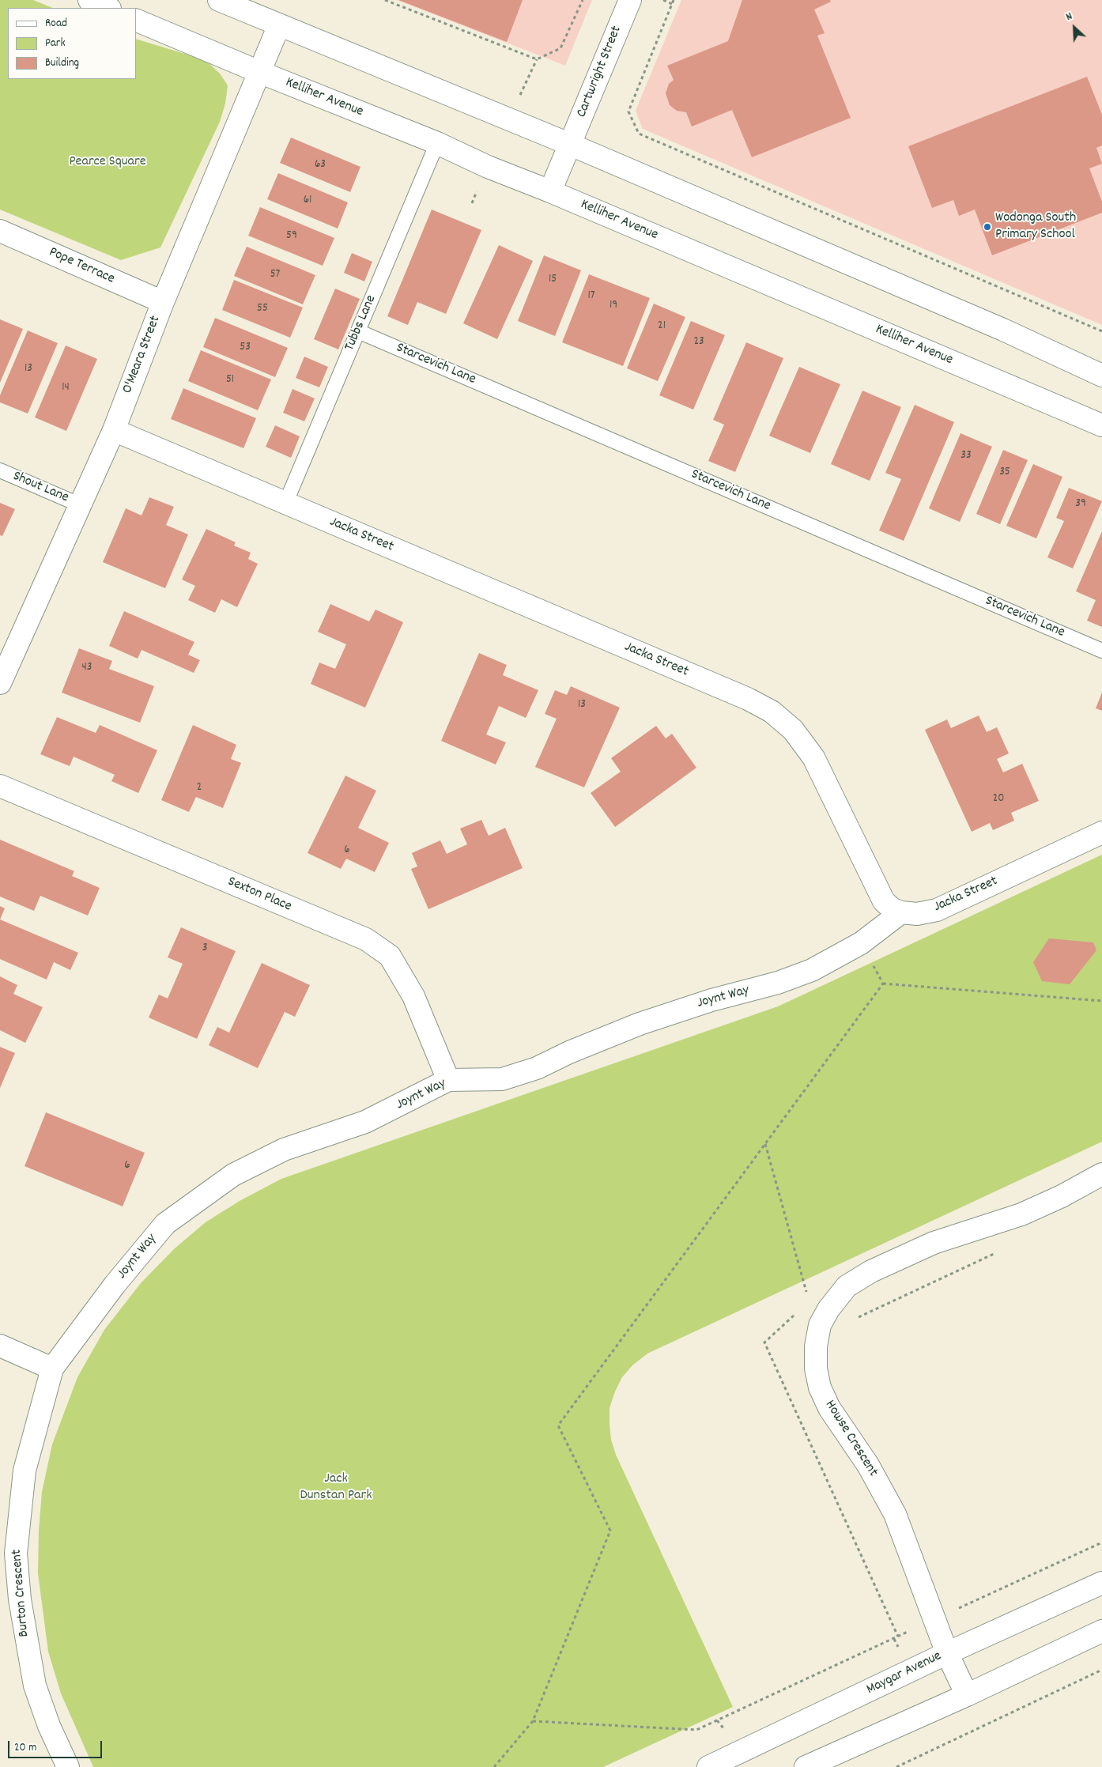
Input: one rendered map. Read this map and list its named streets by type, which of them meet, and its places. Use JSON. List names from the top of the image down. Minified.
{"streets":{"street":["Cartwright Street","Kelliher Avenue","Pope Terrace","O'Meara Street","Jacka Street","Sexton Place","Joynt Way","Howse Crescent","Burton Crescent","Maygar Avenue"],"lane":["Tubbs Lane","Starcevich Lane","Shout Lane"]},"crossings":[["Cartwright Street","Kelliher Avenue"],["Kelliher Avenue","Tubbs Lane"],["Kelliher Avenue","O'Meara Street"],["Pope Terrace","O'Meara Street"],["Tubbs Lane","Starcevich Lane"],["Tubbs Lane","Jacka Street"],["O'Meara Street","Shout Lane"],["O'Meara Street","Jacka Street"],["Jacka Street","Joynt Way"],["Sexton Place","Joynt Way"],["Joynt Way","Burton Crescent"],["Howse Crescent","Maygar Avenue"]],"parks":["Pearce Square","Jack Dunstan Park"],"places":["Wodonga South Primary School"],"house_numbers":["63","61","59","57","15","17","19","55","21","23","53","13","51","14","33","35","39","43","13","2","20","6","3","6"],"legend":["Road","Park","Building"],"scale_bar":"20 m","north":"top left"}
